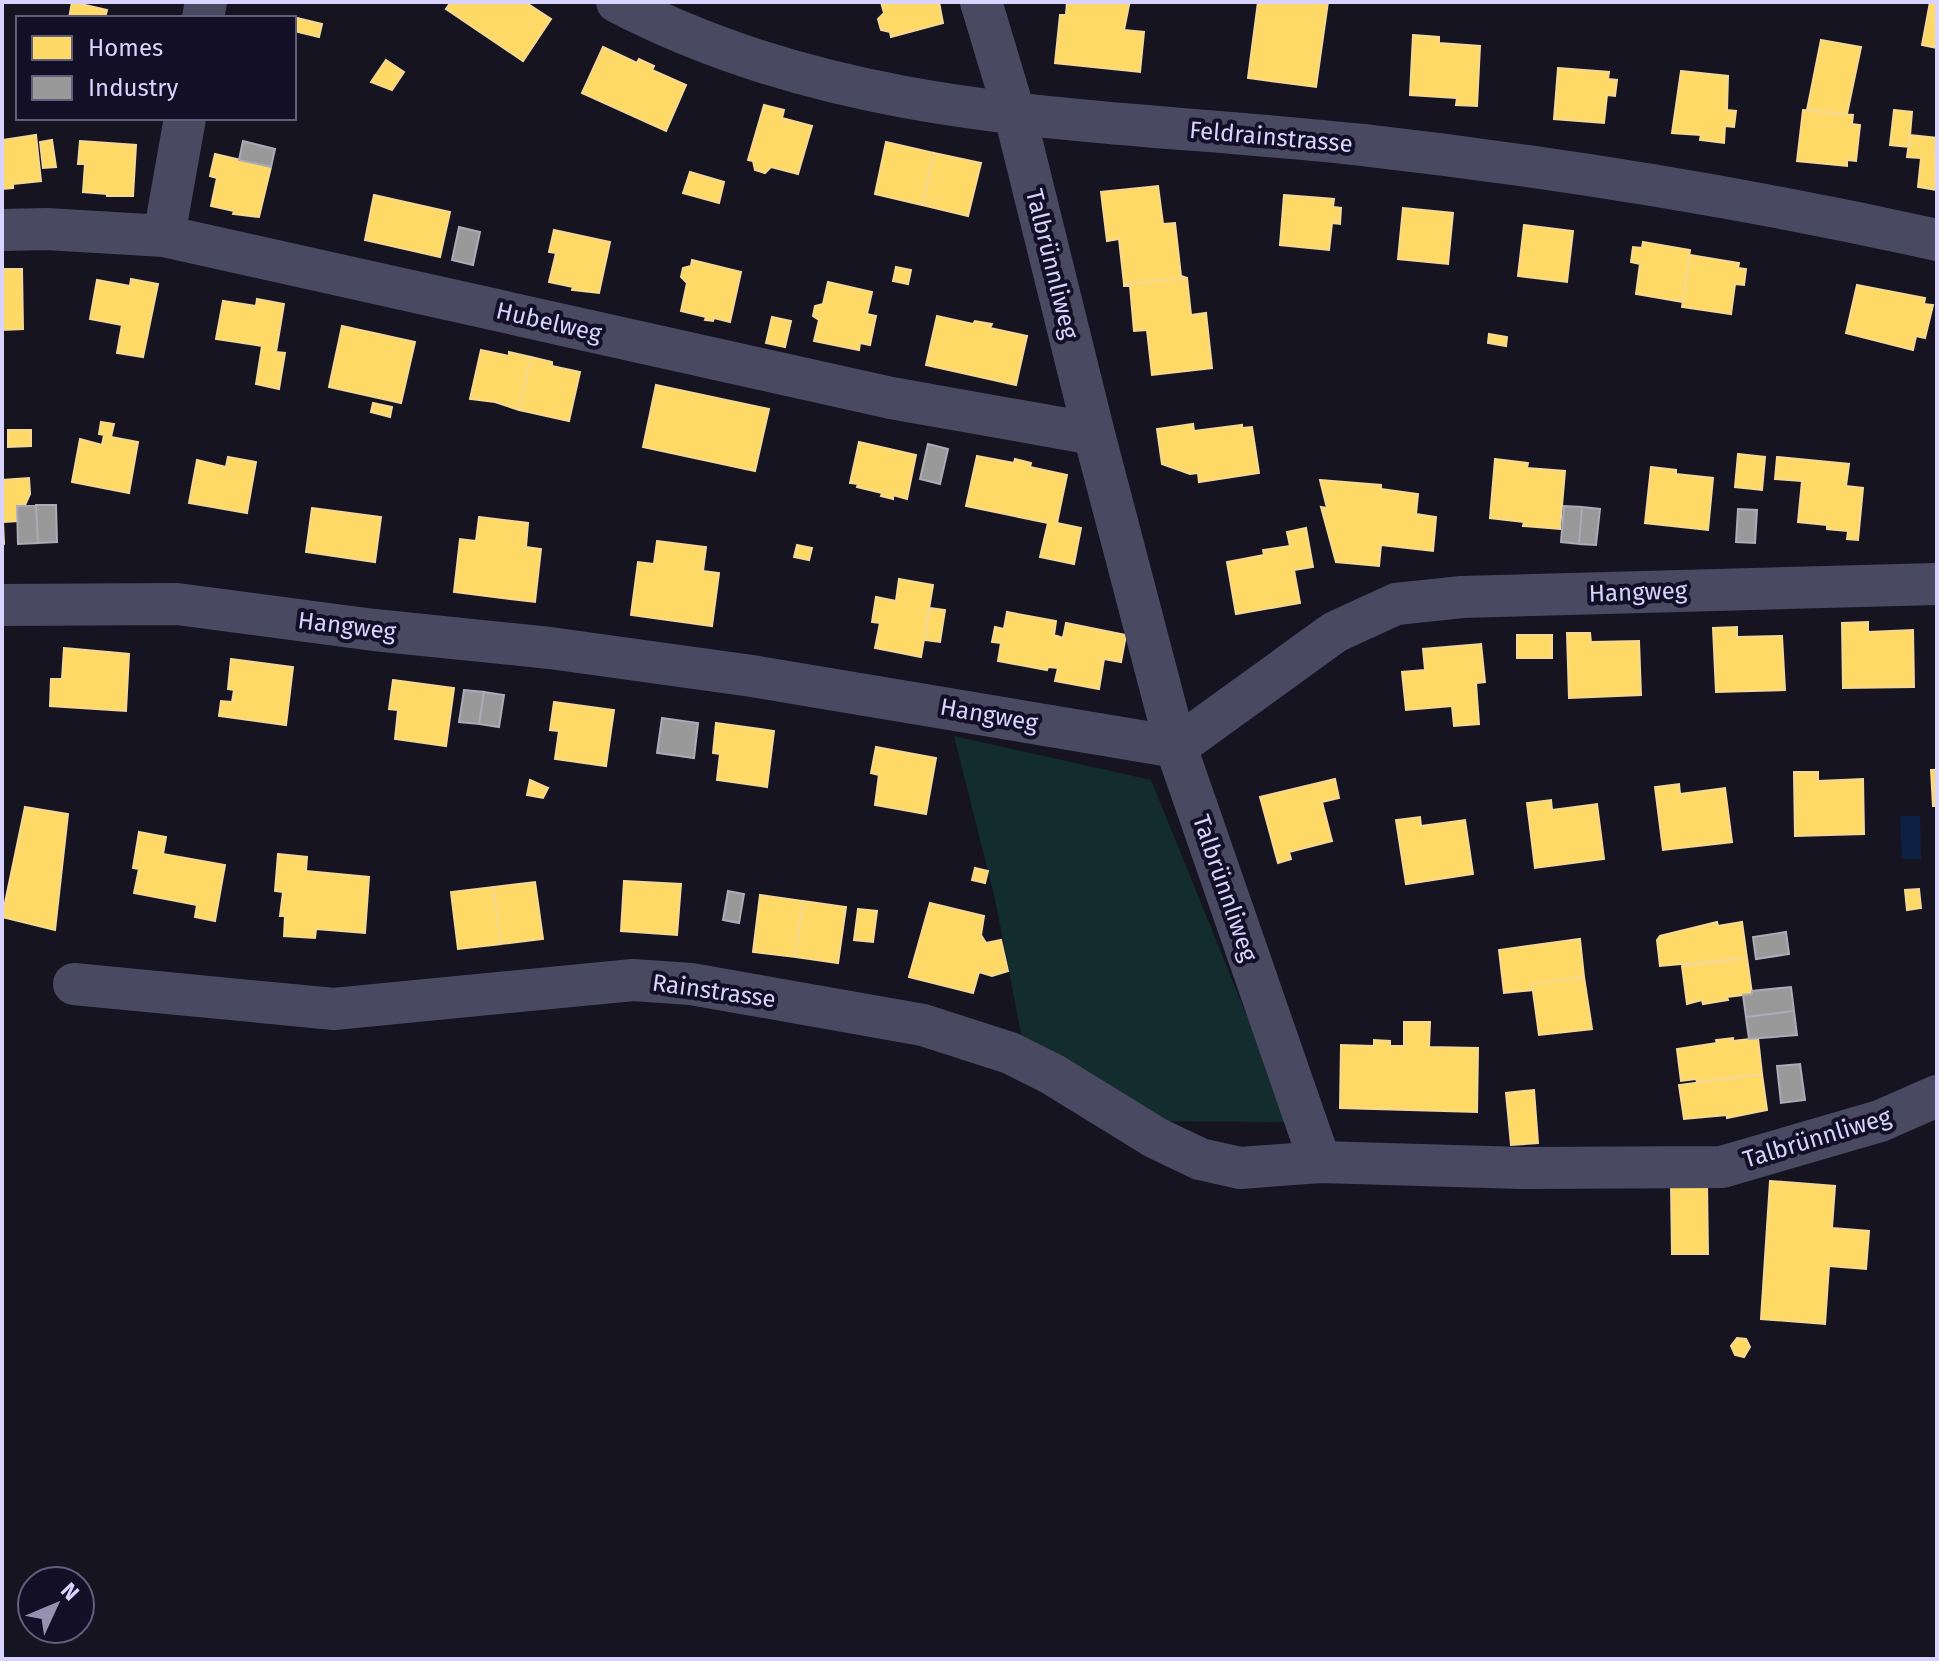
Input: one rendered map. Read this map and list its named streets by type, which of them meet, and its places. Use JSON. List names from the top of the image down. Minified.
{"streets":{"street":["Feldrainstrasse","Talbrünnliweg","Hubelweg","Hangweg","Rainstrasse"]},"crossings":[["Feldrainstrasse","Talbrünnliweg"],["Talbrünnliweg","Hubelweg"],["Talbrünnliweg","Hangweg"],["Talbrünnliweg","Rainstrasse"]],"legend":["Homes","Industry"],"north":"top right"}
